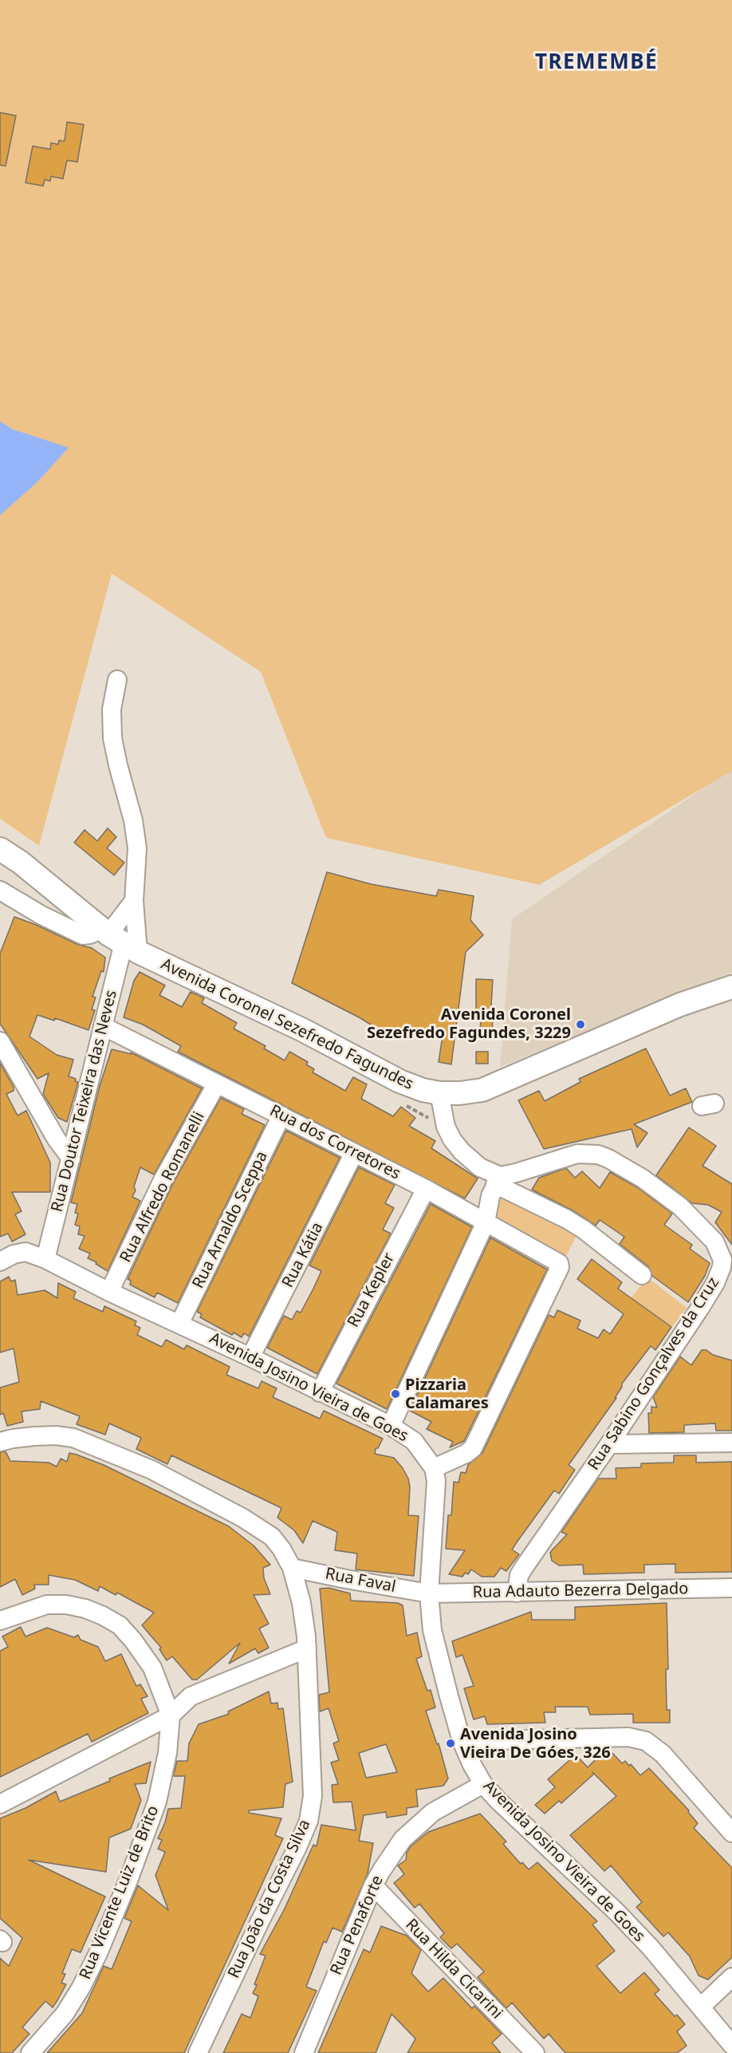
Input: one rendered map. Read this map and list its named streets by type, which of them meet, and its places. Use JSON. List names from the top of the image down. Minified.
{"streets":{"main road":["Avenida Coronel Sezefredo Fagundes"],"street":["Rua Doutor Teixeira das Neves","Rua dos Corretores","Rua Alfredo Romanelli","Rua Arnaldo Sceppa","Rua Kátia","Rua Kepler","Rua Sabino Gonçalves da Cruz","Avenida Josino Vieira de Goes","Rua Faval","Rua Adauto Bezerra Delgado","Rua Vicente Luiz de Brito","Rua João da Costa Silva","Rua Penaforte","Rua Hilda Cicarini"]},"crossings":[["Avenida Coronel Sezefredo Fagundes","Rua Doutor Teixeira das Neves"],["Rua Doutor Teixeira das Neves","Rua dos Corretores"],["Rua Doutor Teixeira das Neves","Avenida Josino Vieira de Goes"],["Rua dos Corretores","Rua Alfredo Romanelli"],["Rua dos Corretores","Rua Arnaldo Sceppa"],["Rua dos Corretores","Rua Kátia"],["Rua dos Corretores","Rua Kepler"],["Rua dos Corretores","Avenida Josino Vieira de Goes"],["Rua Alfredo Romanelli","Avenida Josino Vieira de Goes"],["Rua Arnaldo Sceppa","Avenida Josino Vieira de Goes"],["Rua Kátia","Avenida Josino Vieira de Goes"],["Rua Kepler","Avenida Josino Vieira de Goes"],["Rua Sabino Gonçalves da Cruz","Rua Adauto Bezerra Delgado"],["Avenida Josino Vieira de Goes","Rua Faval"],["Avenida Josino Vieira de Goes","Rua Adauto Bezerra Delgado"],["Avenida Josino Vieira de Goes","Rua Penaforte"],["Rua Faval","Rua Adauto Bezerra Delgado"],["Rua Faval","Rua João da Costa Silva"],["Rua Penaforte","Rua Hilda Cicarini"]],"districts":["TREMEMBÉ"],"places":["Avenida Coronel Sezefredo Fagundes, 3229","Pizzaria Calamares","Avenida Josino Vieira De Góes, 326"]}
